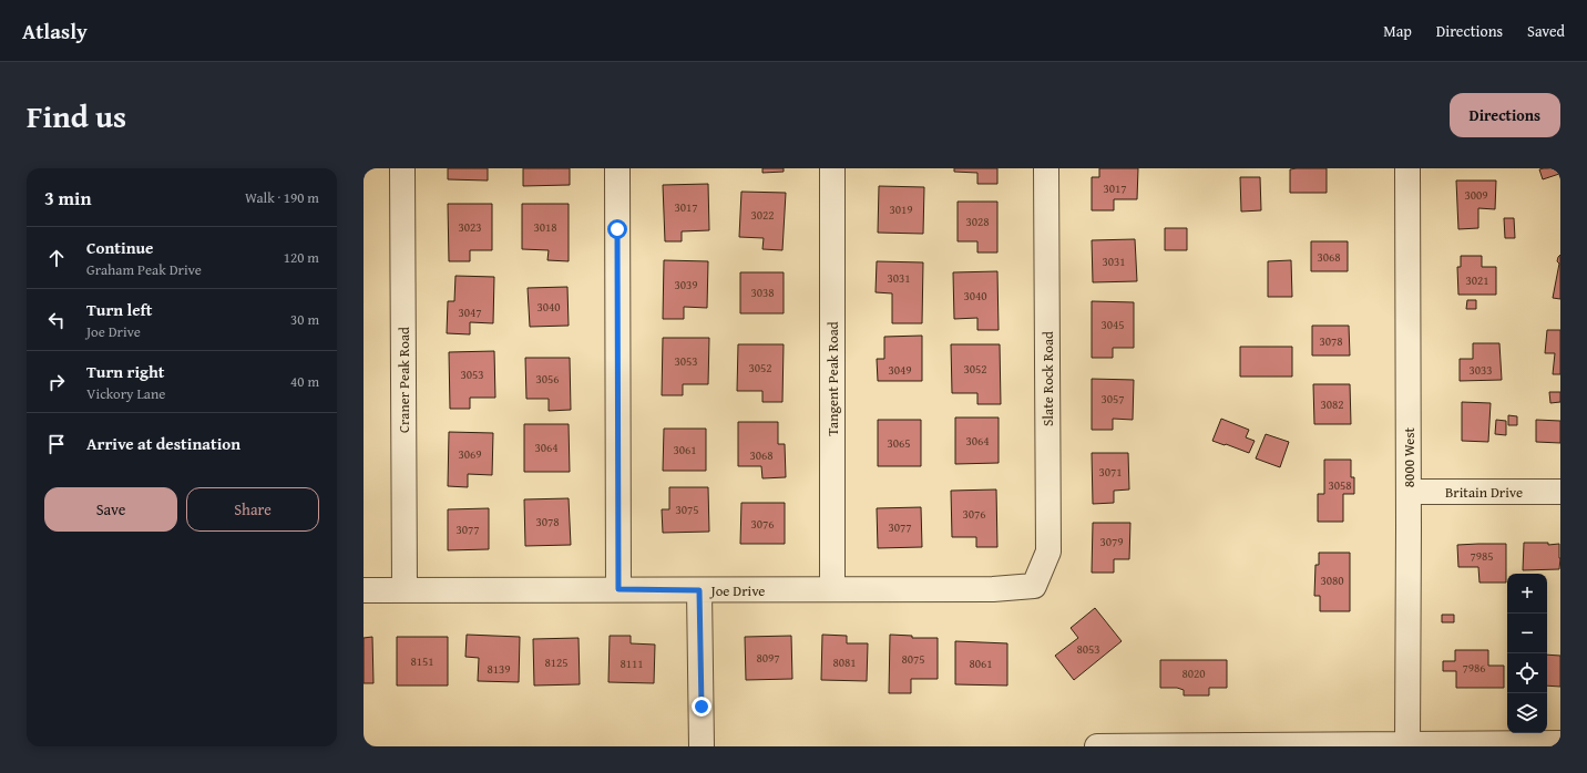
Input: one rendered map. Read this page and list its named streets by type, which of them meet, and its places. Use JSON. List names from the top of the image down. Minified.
{"streets":{"street":["Tangent Peak Road","Slate Rock Road","Craner Peak Road","8000 West","Britain Drive","Joe Drive"]},"crossings":[["Tangent Peak Road","Joe Drive"],["Slate Rock Road","Joe Drive"],["Craner Peak Road","Joe Drive"],["8000 West","Britain Drive"]],"house_numbers":["3017","3009","3017","3019","3022","3028","3023","3018","3068","3031","3031","3021","3039","3038","3040","3040","3047","3045","3078","3053","3052","3052","3049","3033","3053","3056","3057","3082","3064","3065","3064","3061","3069","3068","3071","3058","3075","3076","3078","3076","3077","3077","3079","7985","3080","8053","8097","8075","8151","8125","8081","8111","8061","7986","8139","8020"],"page":{"header":"Atlasly","nav":["Map","Directions","Saved"],"title":"Find us","buttons":["Directions",["Save","Share"]],"heading":["3 min","Walk · 190 m"],"list":[["Continue","Graham Peak Drive","120 m"],["Turn left","Joe Drive","30 m"],["Turn right","Vickory Lane","40 m"],"Arrive at destination"],"map_buttons":["+","−"]}}
